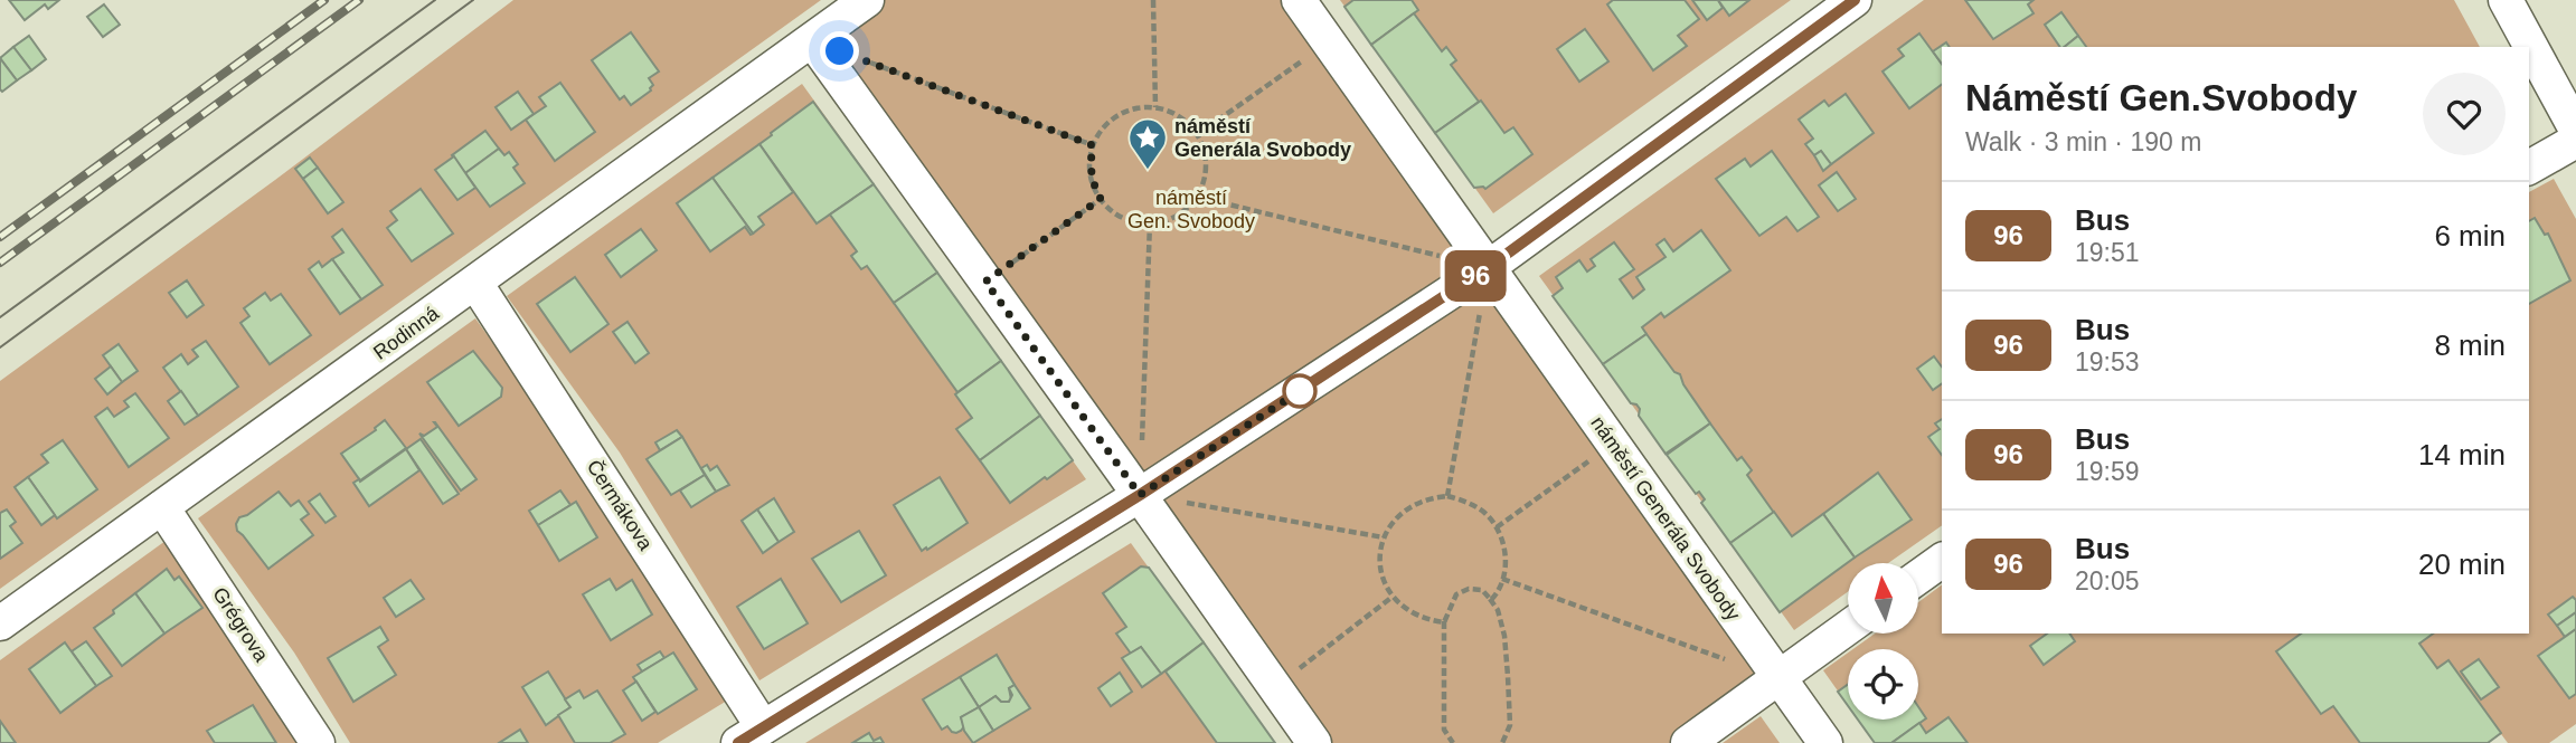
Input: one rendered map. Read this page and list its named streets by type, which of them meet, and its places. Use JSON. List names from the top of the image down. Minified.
{"streets":{"street":["Rodinná","Čermákova","náměstí Generála Svobody","Grégrova"]},"crossings":[["Rodinná","Čermákova"],["Rodinná","Grégrova"]],"parks":["náměstí Gen. Svobody"],"places":{"place":["náměstí Generála Svobody"]},"lines":["bus line 96"],"north":"top","page":{"on_map":"96","heading":["Náměstí Gen.Svobody","Walk · 3 min · 190 m"],"list":[{"mark":"96","name":"Bus","note":"19:51","value":"6 min"},{"mark":"96","name":"Bus","note":"19:53","value":"8 min"},{"mark":"96","name":"Bus","note":"19:59","value":"14 min"},{"mark":"96","name":"Bus","note":"20:05","value":"20 min"}]}}
